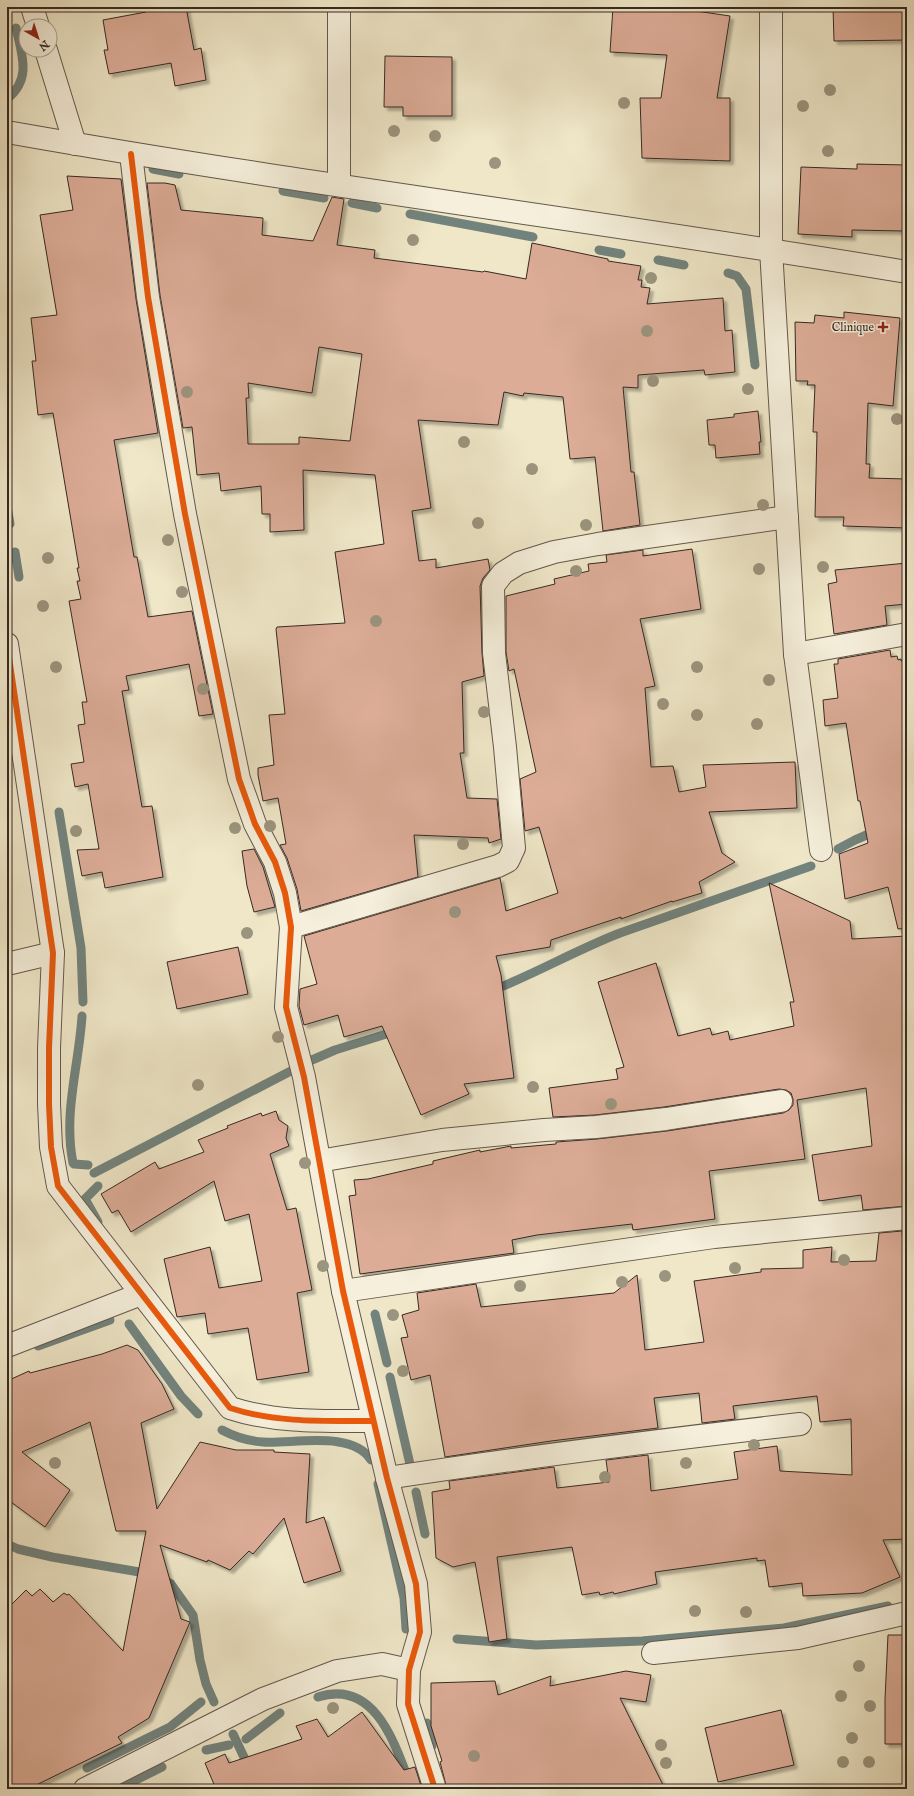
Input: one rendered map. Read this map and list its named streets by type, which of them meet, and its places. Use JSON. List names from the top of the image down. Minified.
{"places":{"health":["Clinique"]},"north":"bottom right"}
